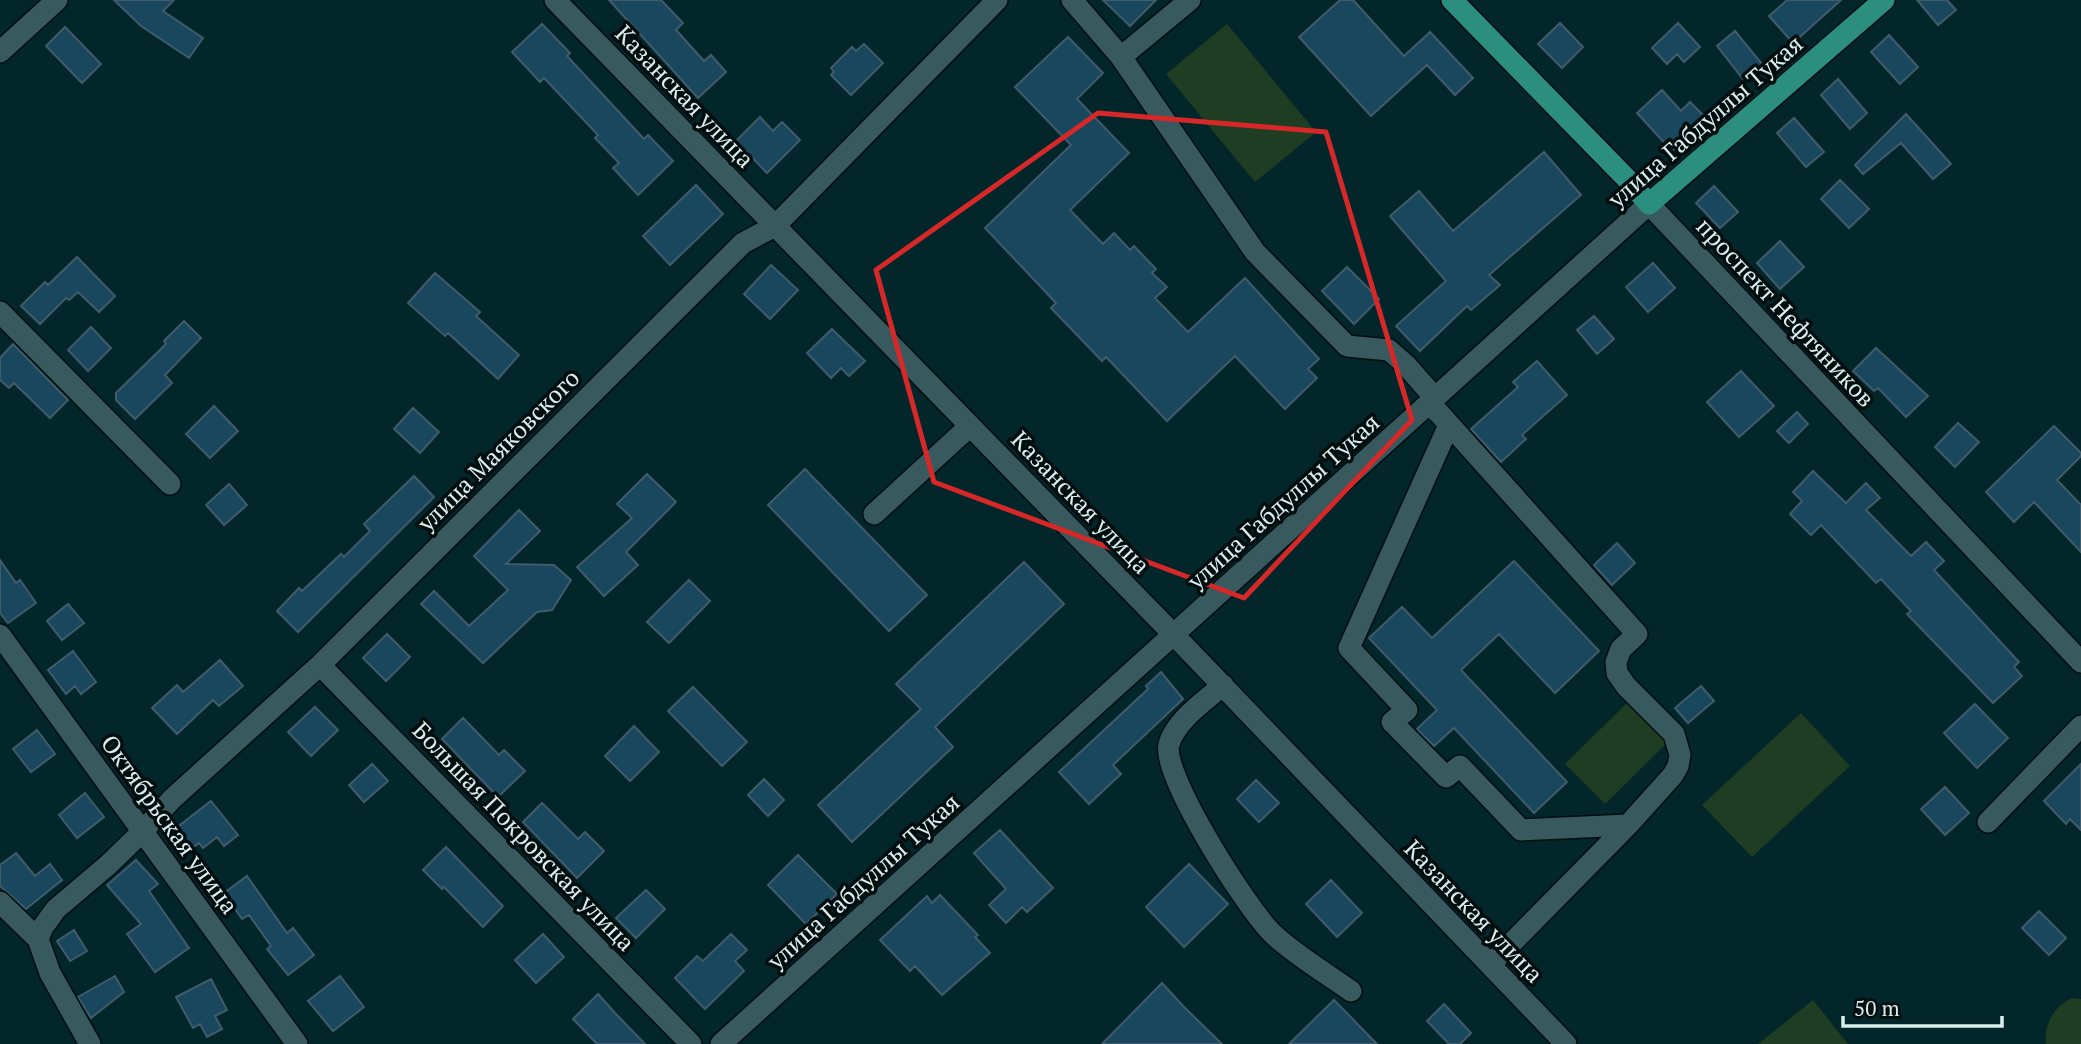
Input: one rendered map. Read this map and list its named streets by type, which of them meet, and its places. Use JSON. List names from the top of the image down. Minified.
{"streets":{"main road":["улица Габдуллы Тукая","проспект Нефтяников"],"street":["Казанская улица","улица Маяковского","Октябрьская улица","Большая Покровская улица"]},"crossings":[["Казанская улица","улица Габдуллы Тукая"],["Казанская улица","улица Маяковского"],["улица Габдуллы Тукая","проспект Нефтяников"],["улица Маяковского","Октябрьская улица"],["улица Маяковского","Большая Покровская улица"]],"scale_bar":"50 m"}
